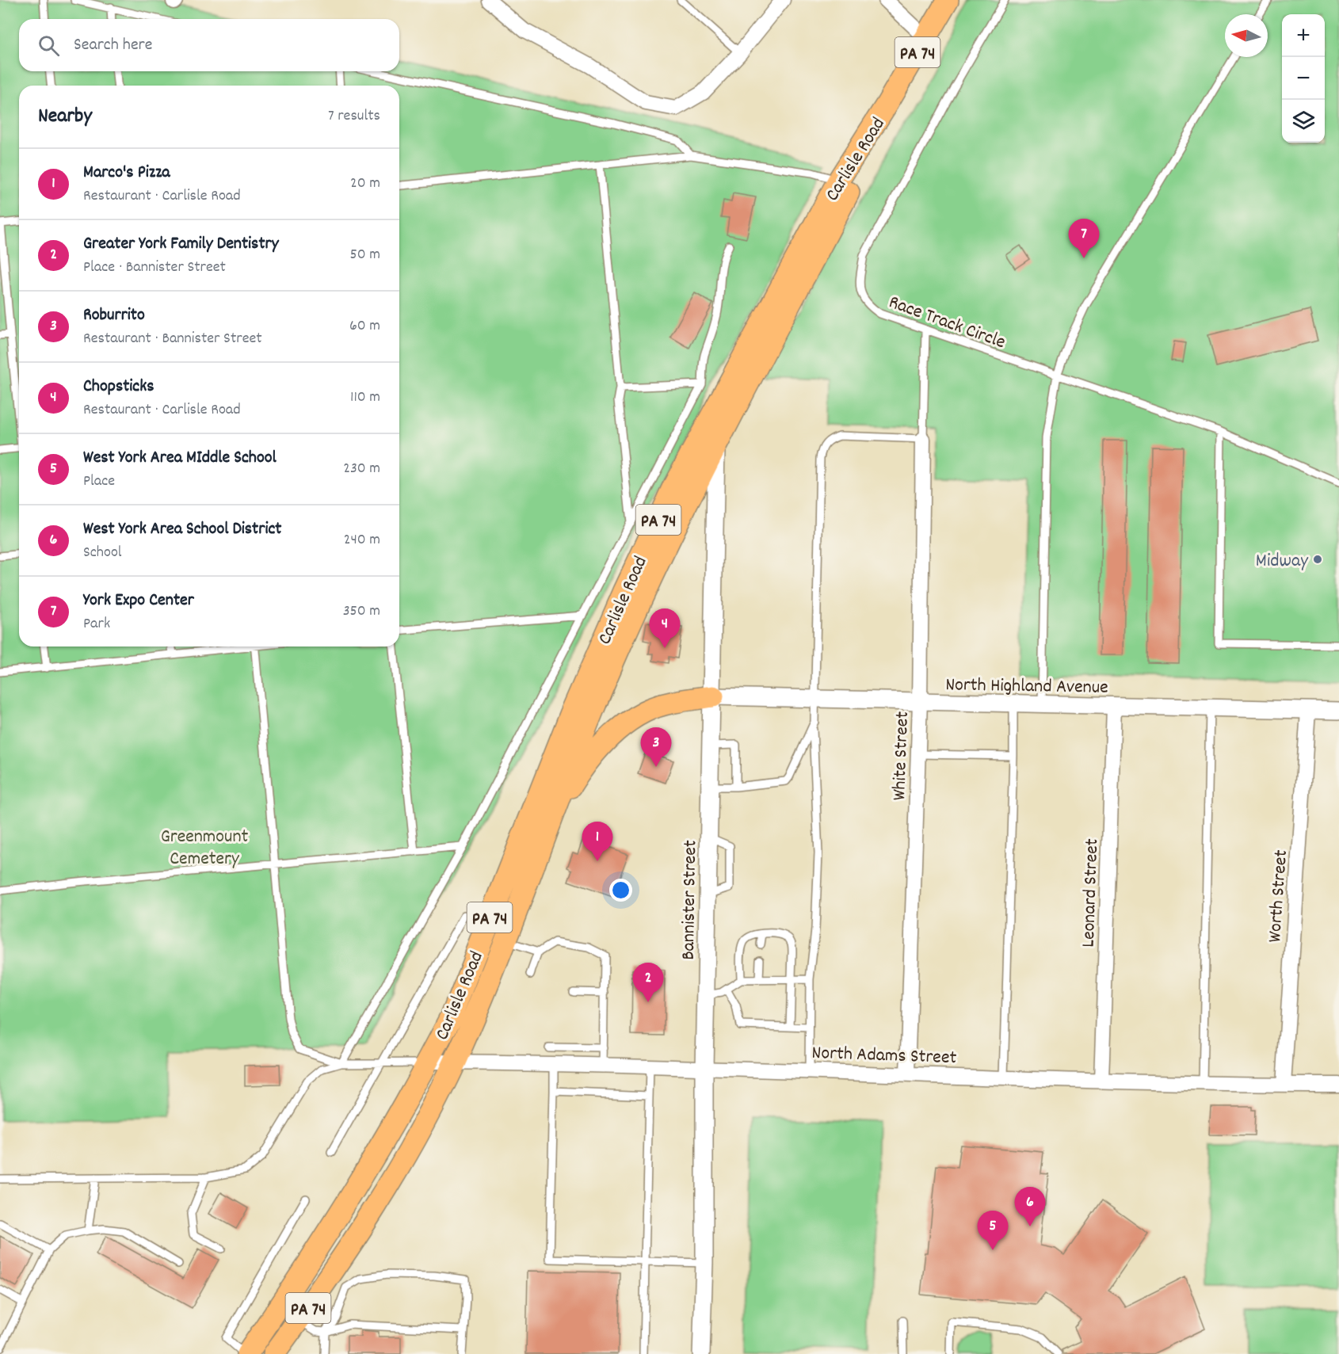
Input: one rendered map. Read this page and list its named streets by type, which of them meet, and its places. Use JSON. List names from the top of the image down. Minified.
{"streets":{"main road":["PA 74","Carlisle Road"],"street":["North Highland Avenue","White Street","Leonard Street","Worth Street","Bannister Street","North Adams Street"],"lane":["Race Track Circle"]},"crossings":[["PA 74","Carlisle Road"],["Carlisle Road","Bannister Street"],["Carlisle Road","North Adams Street"],["North Highland Avenue","White Street"],["North Highland Avenue","Leonard Street"],["North Highland Avenue","Worth Street"],["North Highland Avenue","Bannister Street"],["White Street","North Adams Street"],["Leonard Street","North Adams Street"],["Worth Street","North Adams Street"],["Bannister Street","North Adams Street"]],"parks":["Greenmount Cemetery"],"places":["Midway"],"north":"left","page":{"map_buttons":["+","−"],"search":"Search here","heading":["Nearby","7 results"],"list":[{"mark":"1","name":"Marco's Pizza","note":"Restaurant · Carlisle Road","value":"20 m"},{"mark":"2","name":"Greater York Family Dentistry","note":"Place · Bannister Street","value":"50 m"},{"mark":"3","name":"Roburrito","note":"Restaurant · Bannister Street","value":"60 m"},{"mark":"4","name":"Chopsticks","note":"Restaurant · Carlisle Road","value":"110 m"},{"mark":"5","name":"West York Area MIddle School","note":"Place","value":"230 m"},{"mark":"6","name":"West York Area School District","note":"School","value":"240 m"},{"mark":"7","name":"York Expo Center","note":"Park","value":"350 m"}],"pins":["7","4","3","1","2","6","5"]}}
